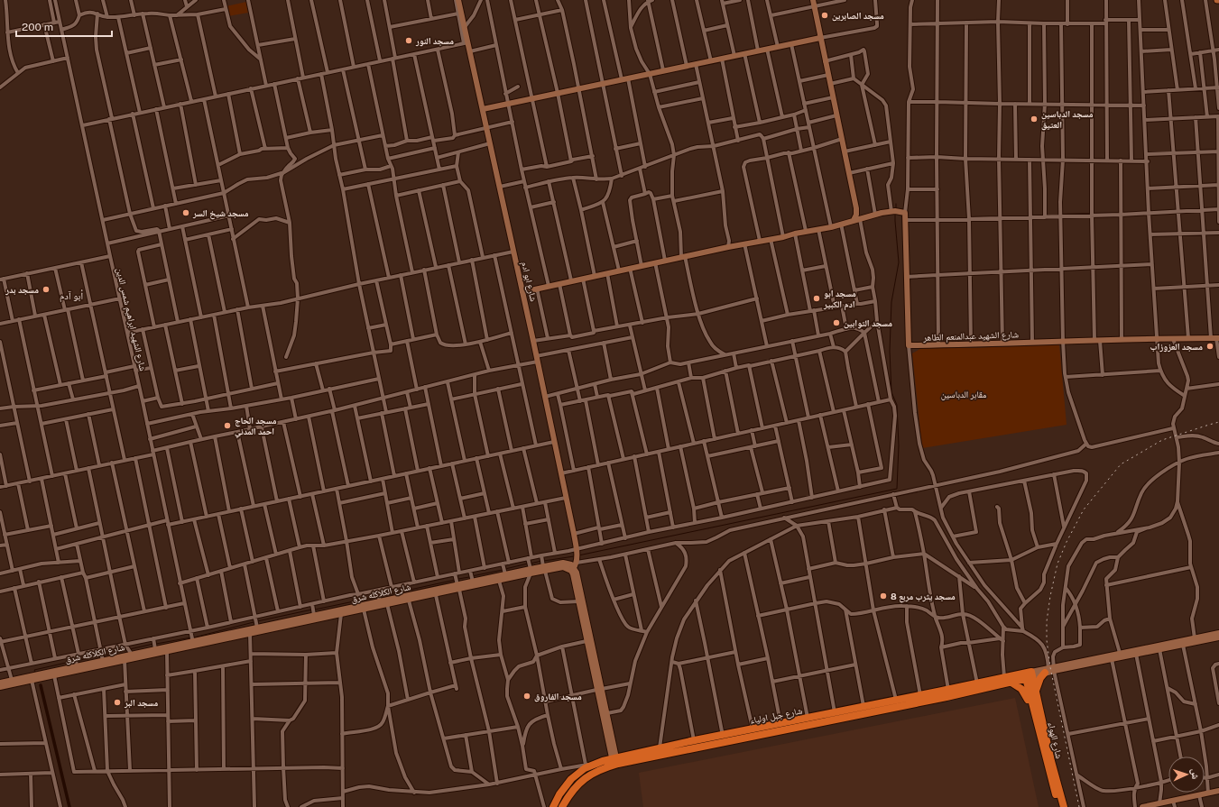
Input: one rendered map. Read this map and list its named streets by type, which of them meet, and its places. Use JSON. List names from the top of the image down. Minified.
{"streets":{"highway":["شارع جبل اولياء","شارع الهواء"],"street":["شارع ابو ادم","شارع الشهيد ابراهيم شمس الدين","شارع الشهيد عبدالمنعم الطاهر","شارع الكلاكله شرق"]},"crossings":[["شارع ابو ادم","شارع الكلاكله شرق"],["شارع الشهيد ابراهيم شمس الدين","شارع الكلاكله شرق"],["شارع جبل اولياء","شارع الهواء"]],"districts":["أبو آدم"],"parks":["مقابر الدباسين"],"places":["مسجد الصابرين","مسجد النور","مسجد الدباسين العتيق","مسجد شيخ السر","مسجد بدر","مسجد ابو ادم الكبير","مسجد التوابين","مسجد العزوزاب","مسجد الحاج احمد المدني","مسجد يثرب مربع 8","مسجد الفاروق","مسجد البر"],"scale_bar":"200 m","north":"right"}
